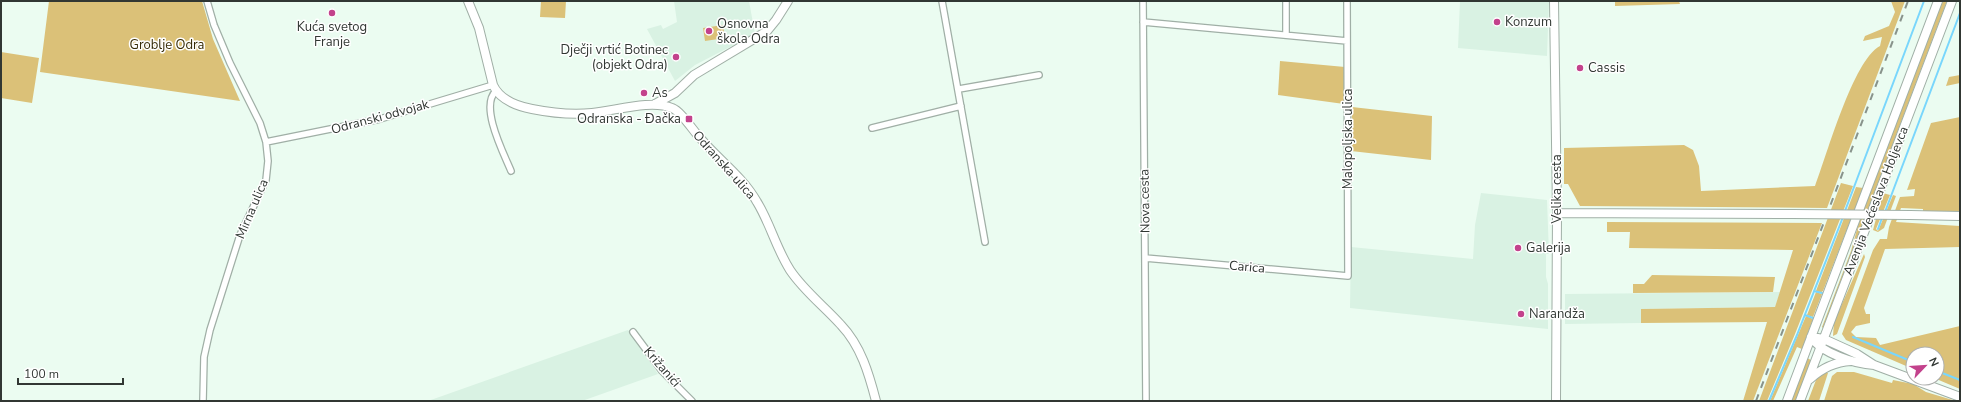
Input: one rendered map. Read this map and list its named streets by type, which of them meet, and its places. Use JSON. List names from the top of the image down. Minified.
{"streets":{"main road":["Odranska ulica","Velika cesta","Avenija Većeslava Holjevca"],"street":["Odranski odvojak","Malopoljska ulica","Nova cesta","Mirna ulica","Carica","Križanići"]},"crossings":[["Odranski odvojak","Odranska ulica"],["Odranski odvojak","Mirna ulica"],["Malopoljska ulica","Carica"],["Nova cesta","Carica"]],"parks":["Groblje Odra"],"places":{"other":["Kuća svetog Franje","Konzum","Osnovna škola Odra","Dječji vrtić Botinec (objekt Odra)","Cassis","As","Galerija","Narandža"],"transit":["Odranska - Đačka"]},"scale_bar":"100 m","north":"top right"}
